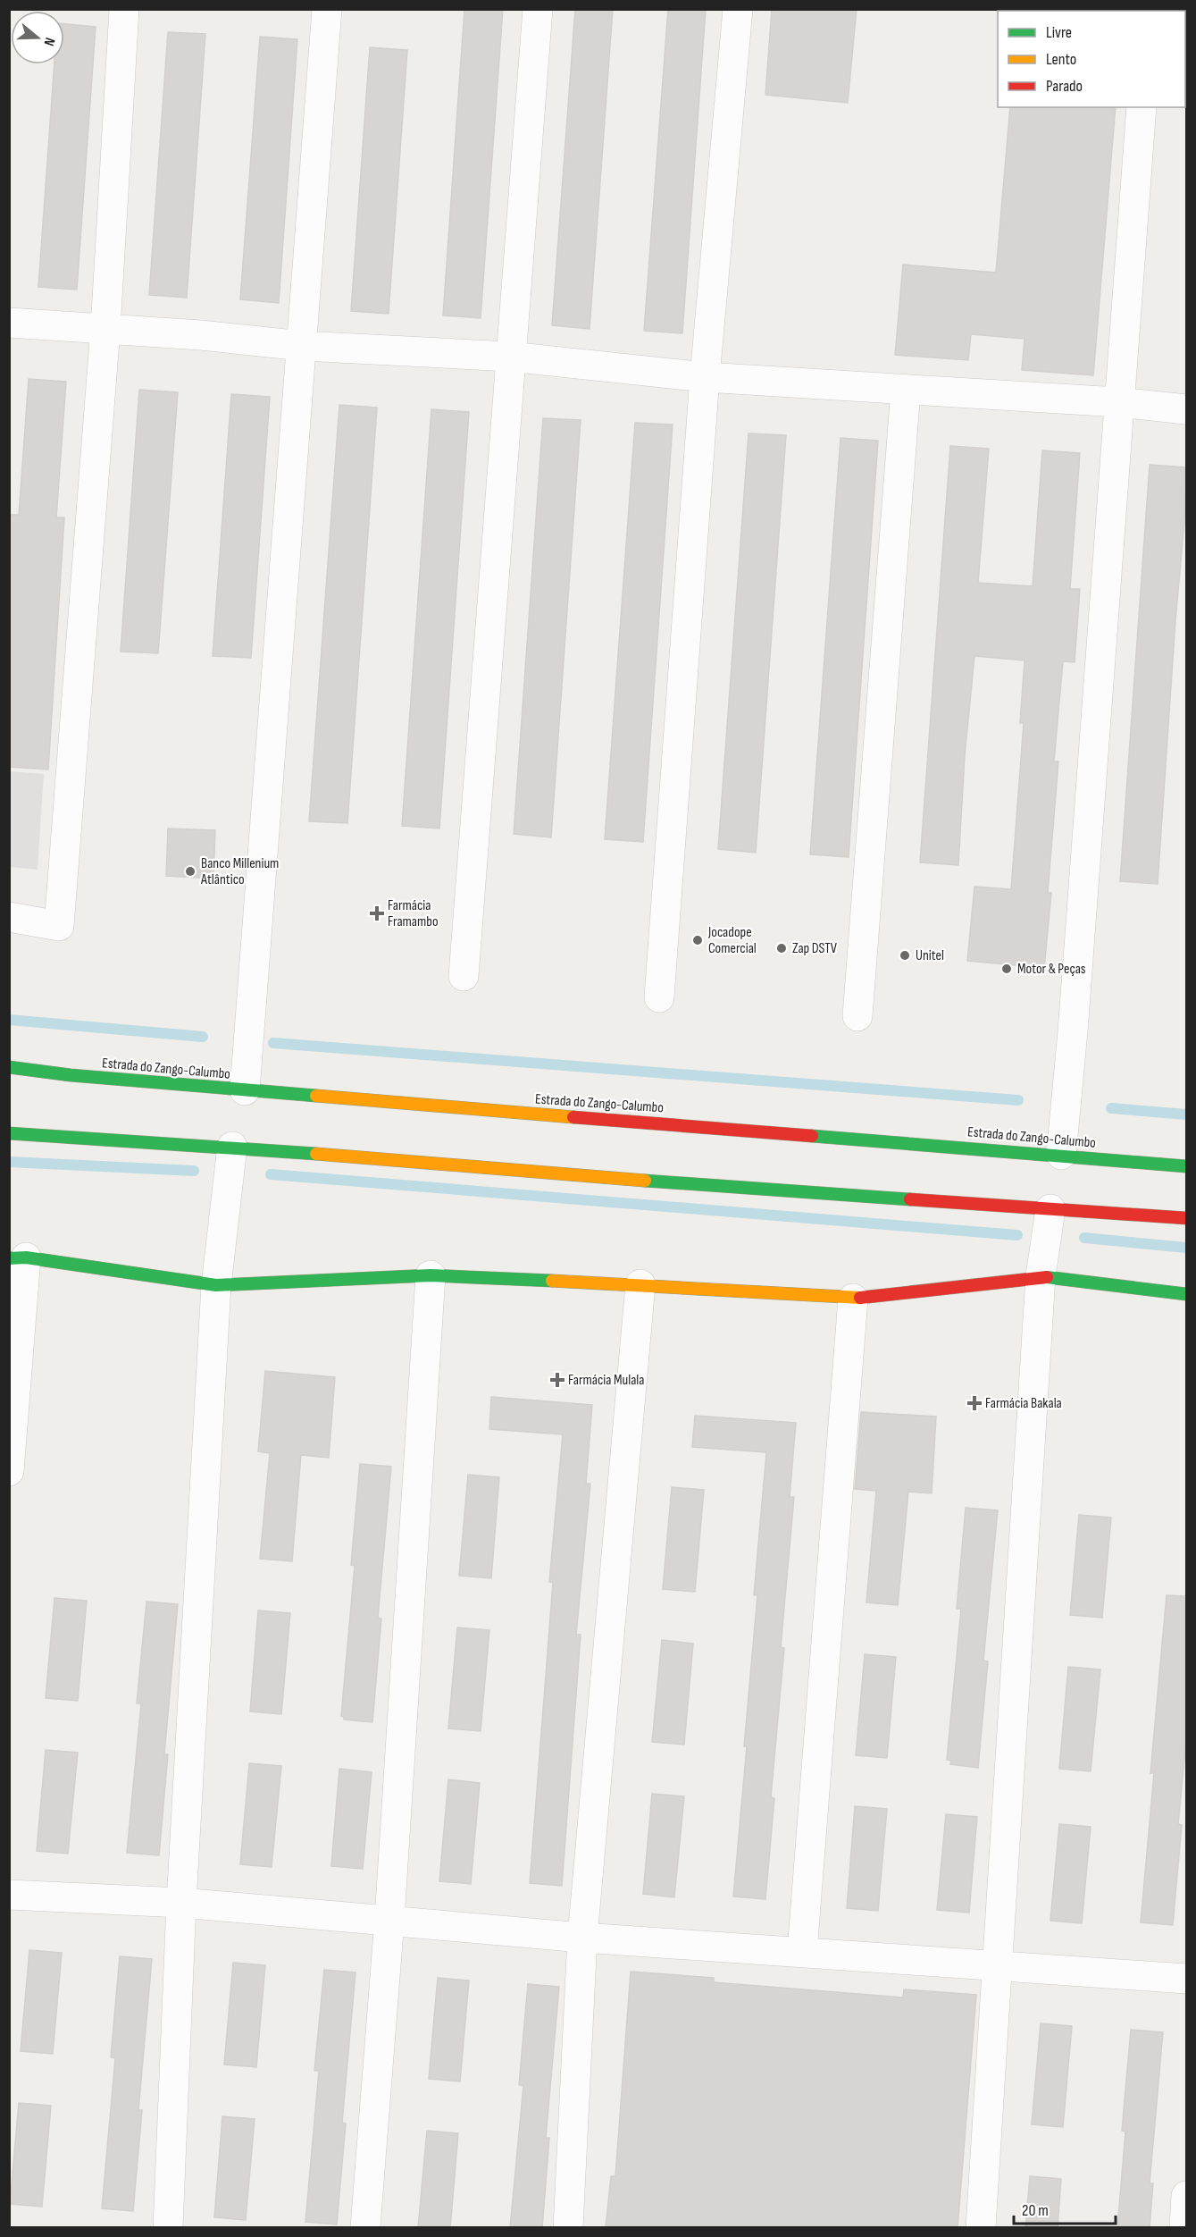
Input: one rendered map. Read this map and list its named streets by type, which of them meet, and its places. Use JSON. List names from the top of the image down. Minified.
{"streets":{"main road":["Estrada do Zango-Calumbo"]},"places":{"other":["Banco Millenium Atlântico","Jocadope Comercial","Zap DSTV","Unitel","Motor & Peças"],"health":["Farmácia Framambo","Farmácia Mulala","Farmácia Bakala"]},"legend":["Livre","Lento","Parado"],"scale_bar":"20 m","north":"right"}
